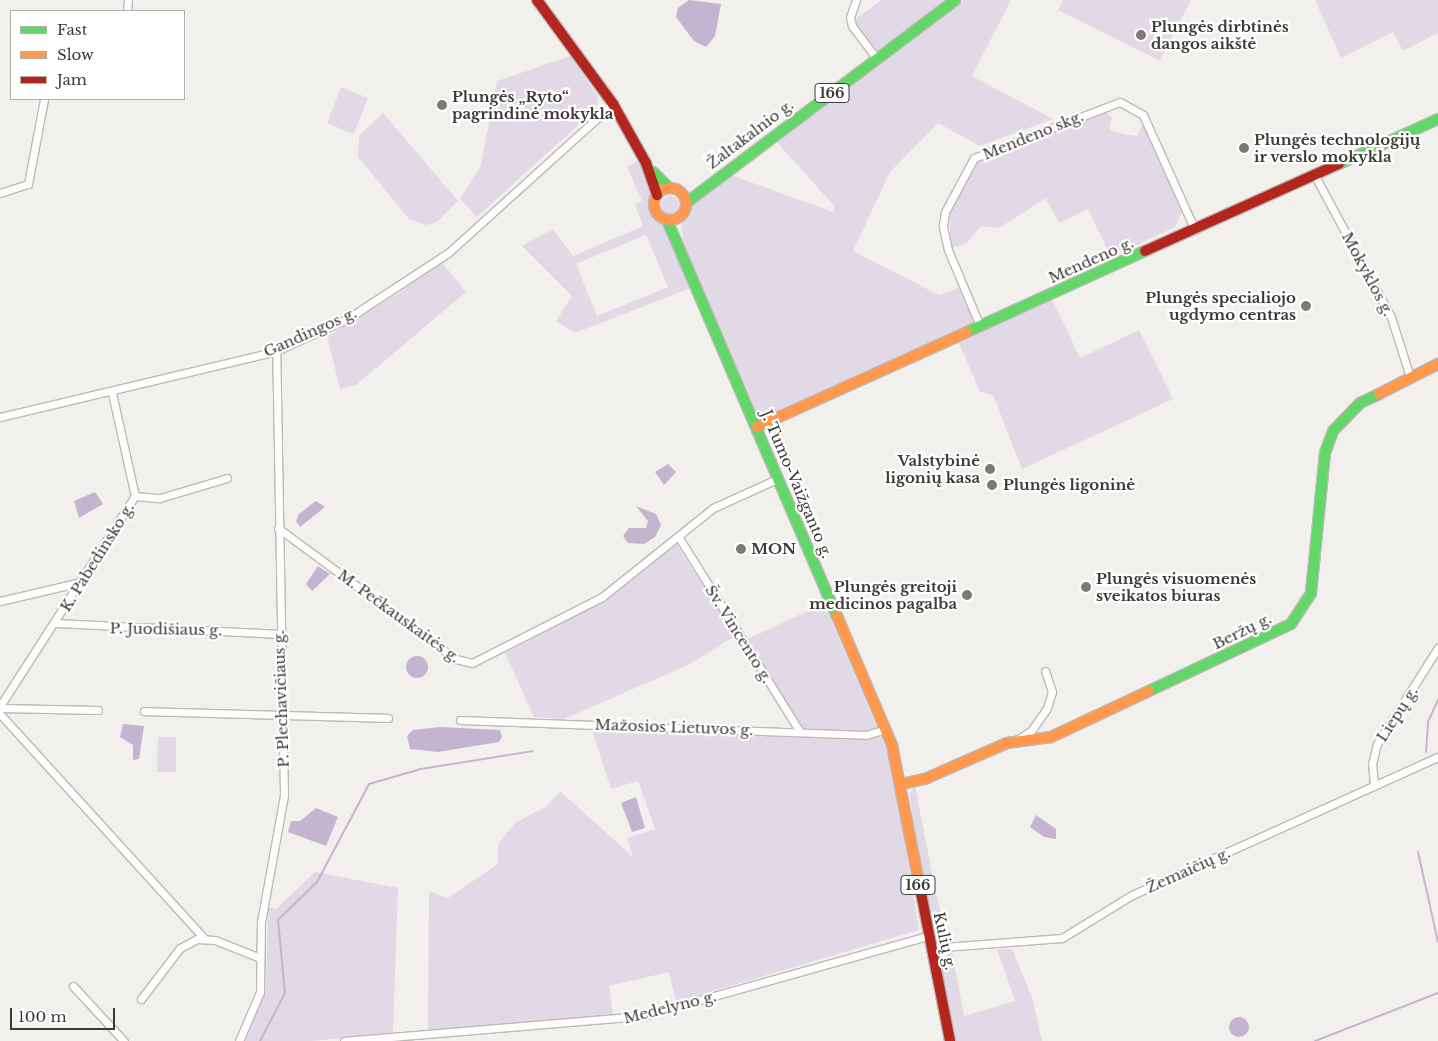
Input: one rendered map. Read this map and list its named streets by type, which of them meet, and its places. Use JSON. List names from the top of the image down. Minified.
{"streets":{"main road":["166","Žaltakalnio g.","Mendeno g.","J. Tumo-Vaižganto g.","Beržų g.","Kulių g."],"street":["Mendeno skg.","Mokyklos g.","Gandingos g.","K. Pabedinsko g.","M. Pečkauskaitės g.","P. Juodišiaus g.","Šv. Vincento g.","P. Plechavičiaus g.","Liepų g.","Mažosios Lietuvos g.","Žemaičių g.","Medelyno g."]},"crossings":[["166","Žaltakalnio g."],["166","J. Tumo-Vaižganto g."],["Žaltakalnio g.","J. Tumo-Vaižganto g."],["Mendeno skg.","Mendeno g."],["Mendeno g.","Mokyklos g."],["Mendeno g.","J. Tumo-Vaižganto g."],["Mokyklos g.","Beržų g."],["Gandingos g.","K. Pabedinsko g."],["Gandingos g.","P. Plechavičiaus g."],["J. Tumo-Vaižganto g.","M. Pečkauskaitės g."],["J. Tumo-Vaižganto g.","Mažosios Lietuvos g."],["J. Tumo-Vaižganto g.","Kulių g."],["K. Pabedinsko g.","P. Juodišiaus g."],["M. Pečkauskaitės g.","Šv. Vincento g."],["M. Pečkauskaitės g.","P. Plechavičiaus g."],["P. Juodišiaus g.","P. Plechavičiaus g."],["Beržų g.","Kulių g."],["Šv. Vincento g.","Mažosios Lietuvos g."],["Liepų g.","Žemaičių g."],["Mažosios Lietuvos g.","Kulių g."],["Žemaičių g.","Kulių g."],["Kulių g.","Medelyno g."]],"places":["Plungės dirbtinės dangos aikštė","Plungės „Ryto“ pagrindinė mokykla","Plungės technologijų ir verslo mokykla","Plungės specialiojo ugdymo centras","Valstybinė ligonių kasa","Plungės ligoninė","MON","Plungės visuomenės sveikatos biuras","Plungės greitoji medicinos pagalba"],"legend":["Fast","Slow","Jam"],"scale_bar":"100 m"}
